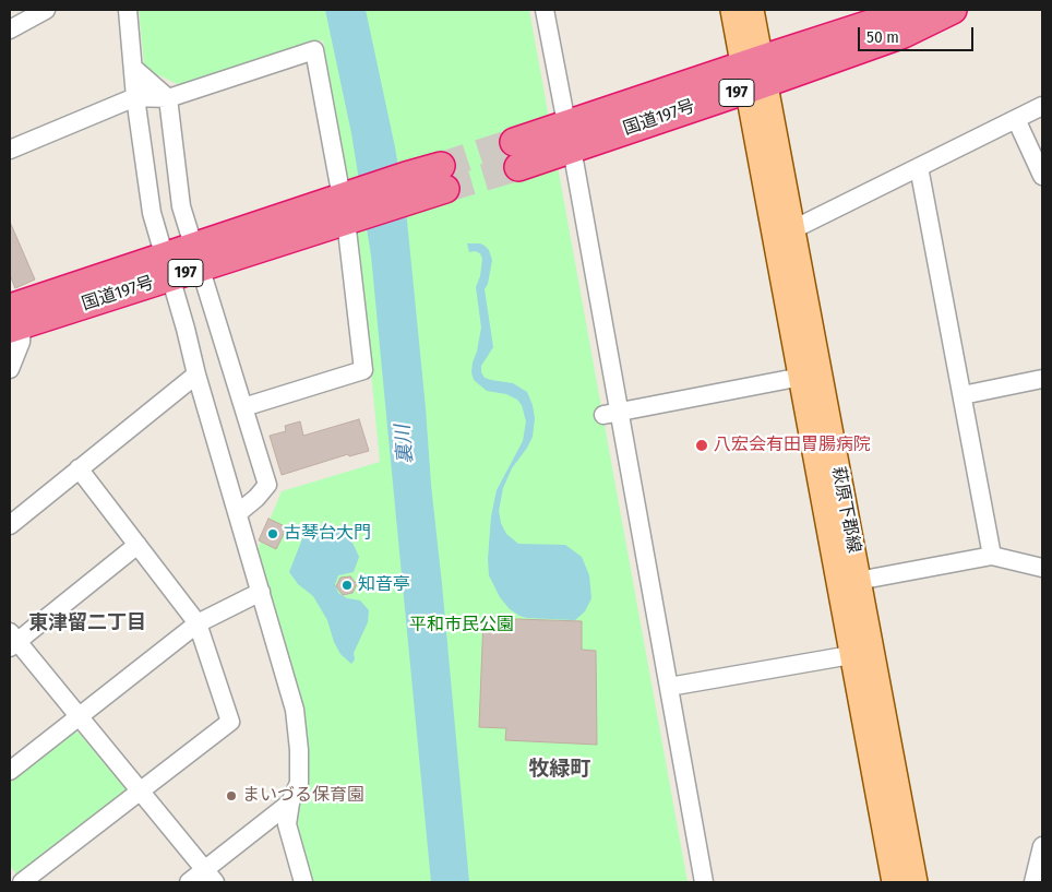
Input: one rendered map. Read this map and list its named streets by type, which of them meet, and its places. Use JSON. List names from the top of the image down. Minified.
{"streets":{"highway":["197","国道197号"],"main road":["萩原下郡線"]},"crossings":[["国道197号","萩原下郡線"]],"districts":["東津留二丁目","牧緑町"],"water":["裏川"],"parks":["平和市民公園"],"places":["八宏会有田胃腸病院","古琴台大門","知音亭","まいづる保育園"],"scale_bar":"50 m"}
